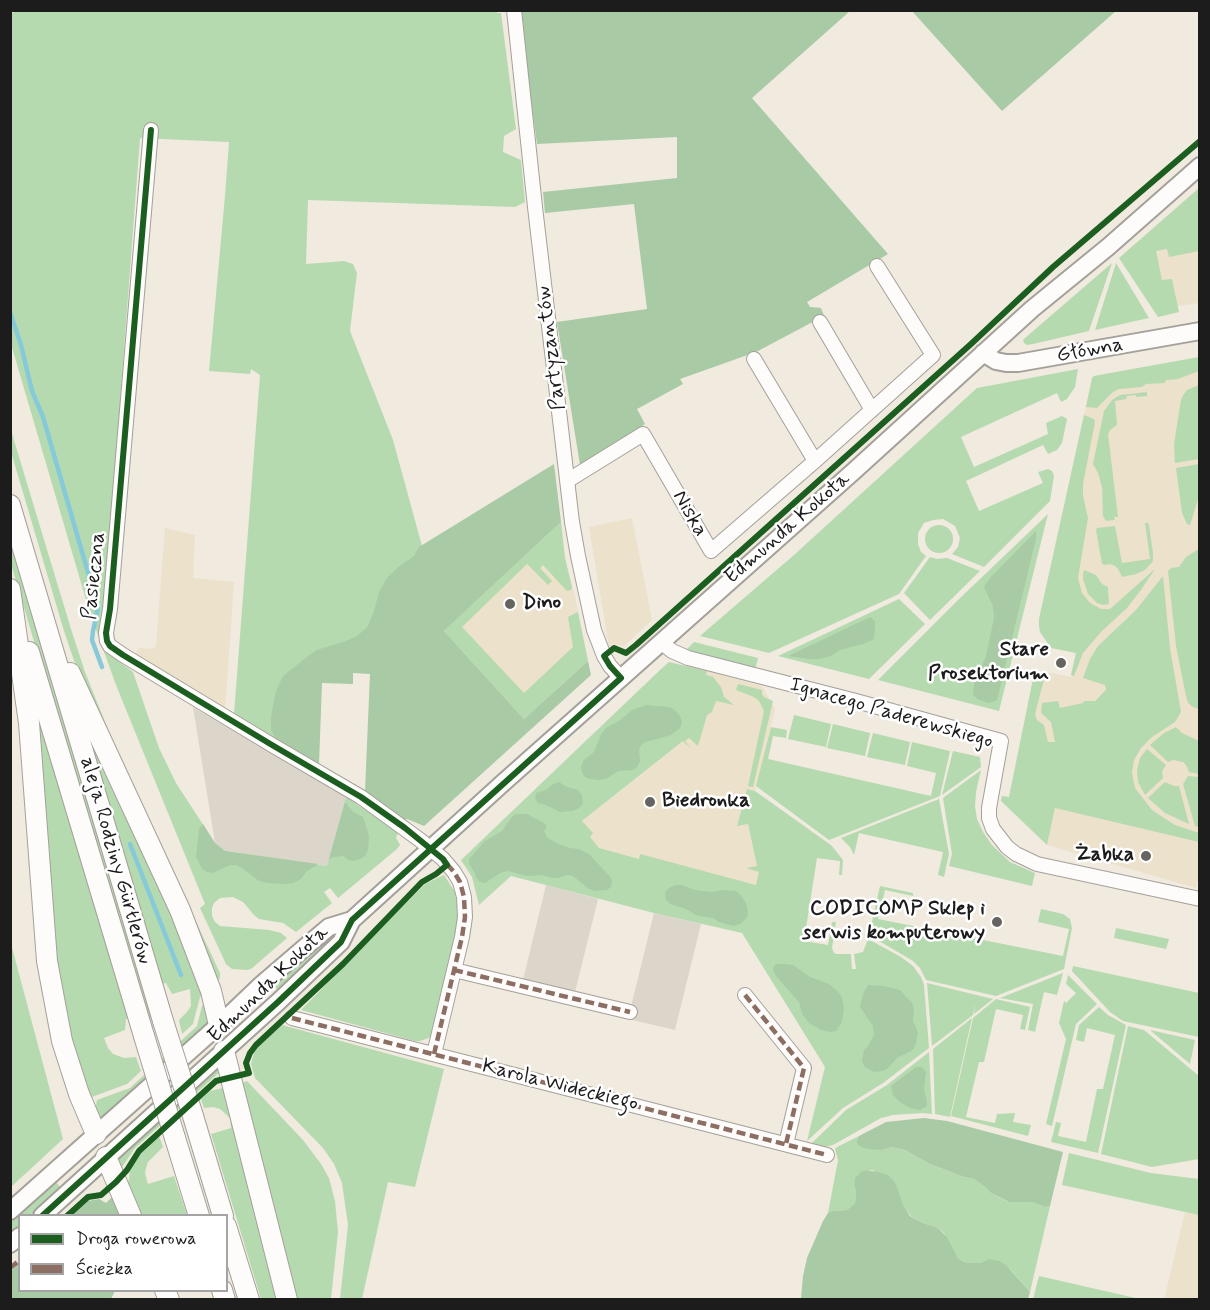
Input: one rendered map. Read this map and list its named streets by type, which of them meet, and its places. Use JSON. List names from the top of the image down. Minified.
{"streets":{"main road":["aleja Rodziny Gürtlerów"],"street":["Partyzantów","Główna","Niska","Edmunda Kokota","Pasieczna","Ignacego Paderewskiego","Karola Wideckiego"]},"crossings":[["Partyzantów","Niska"],["Partyzantów","Edmunda Kokota"],["Główna","Edmunda Kokota"],["Edmunda Kokota","Pasieczna"],["Edmunda Kokota","Ignacego Paderewskiego"]],"places":["Dino","Stare Prosektorium","Biedronka","Żabka","CODICOMP Sklep i serwis komputerowy"],"legend":["Droga rowerowa","Ścieżka"]}
